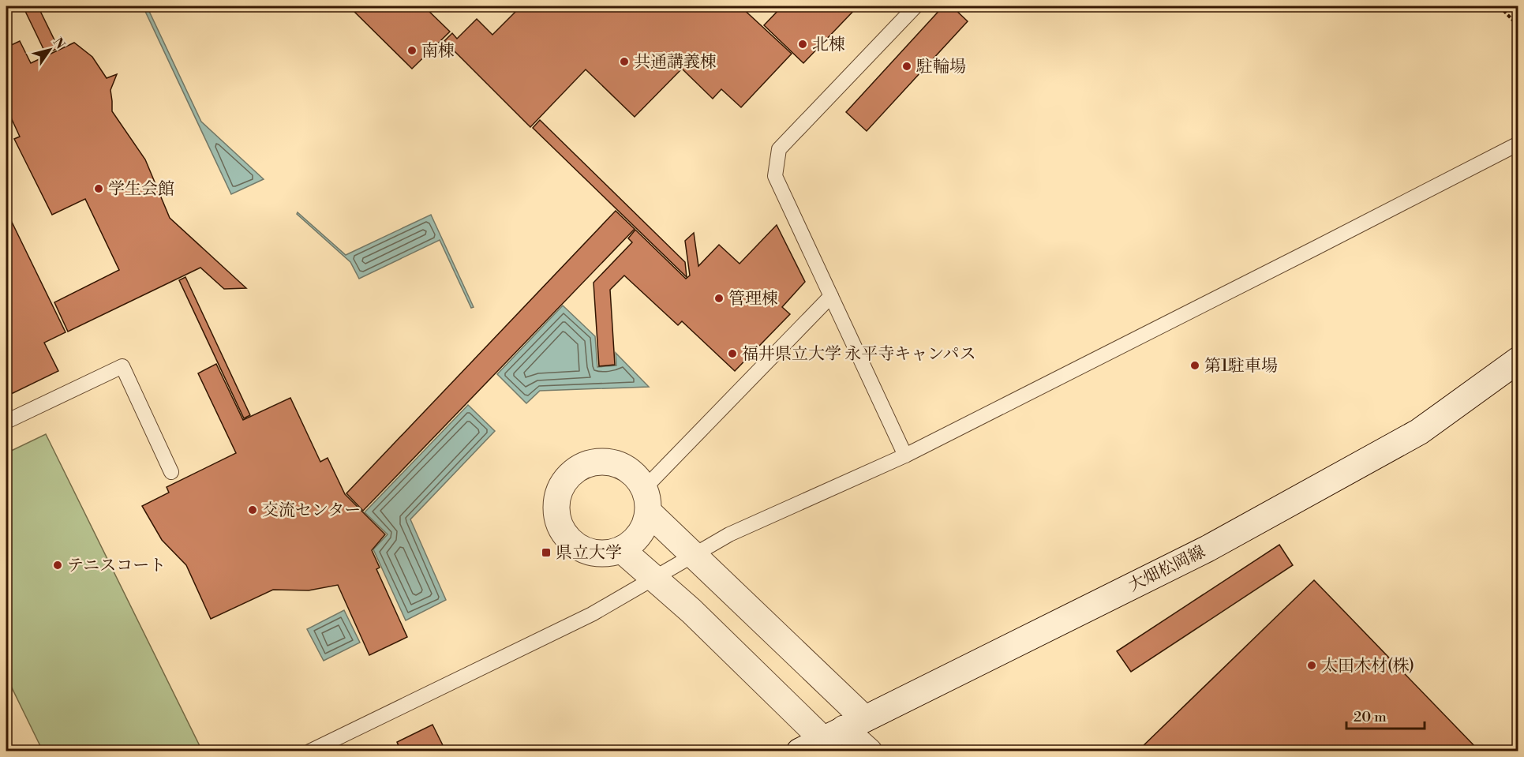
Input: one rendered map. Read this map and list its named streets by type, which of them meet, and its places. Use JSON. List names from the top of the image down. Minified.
{"streets":{"street":["大畑松岡線"]},"places":{"other":["北棟","南棟","共通講義棟","駐輪場","学生会館","管理棟","福井県立大学 永平寺キャンパス","第1駐車場","交流センター","テニスコート","太田木材(株)"],"transit":["県立大学"]},"scale_bar":"20 m","north":"top right"}
